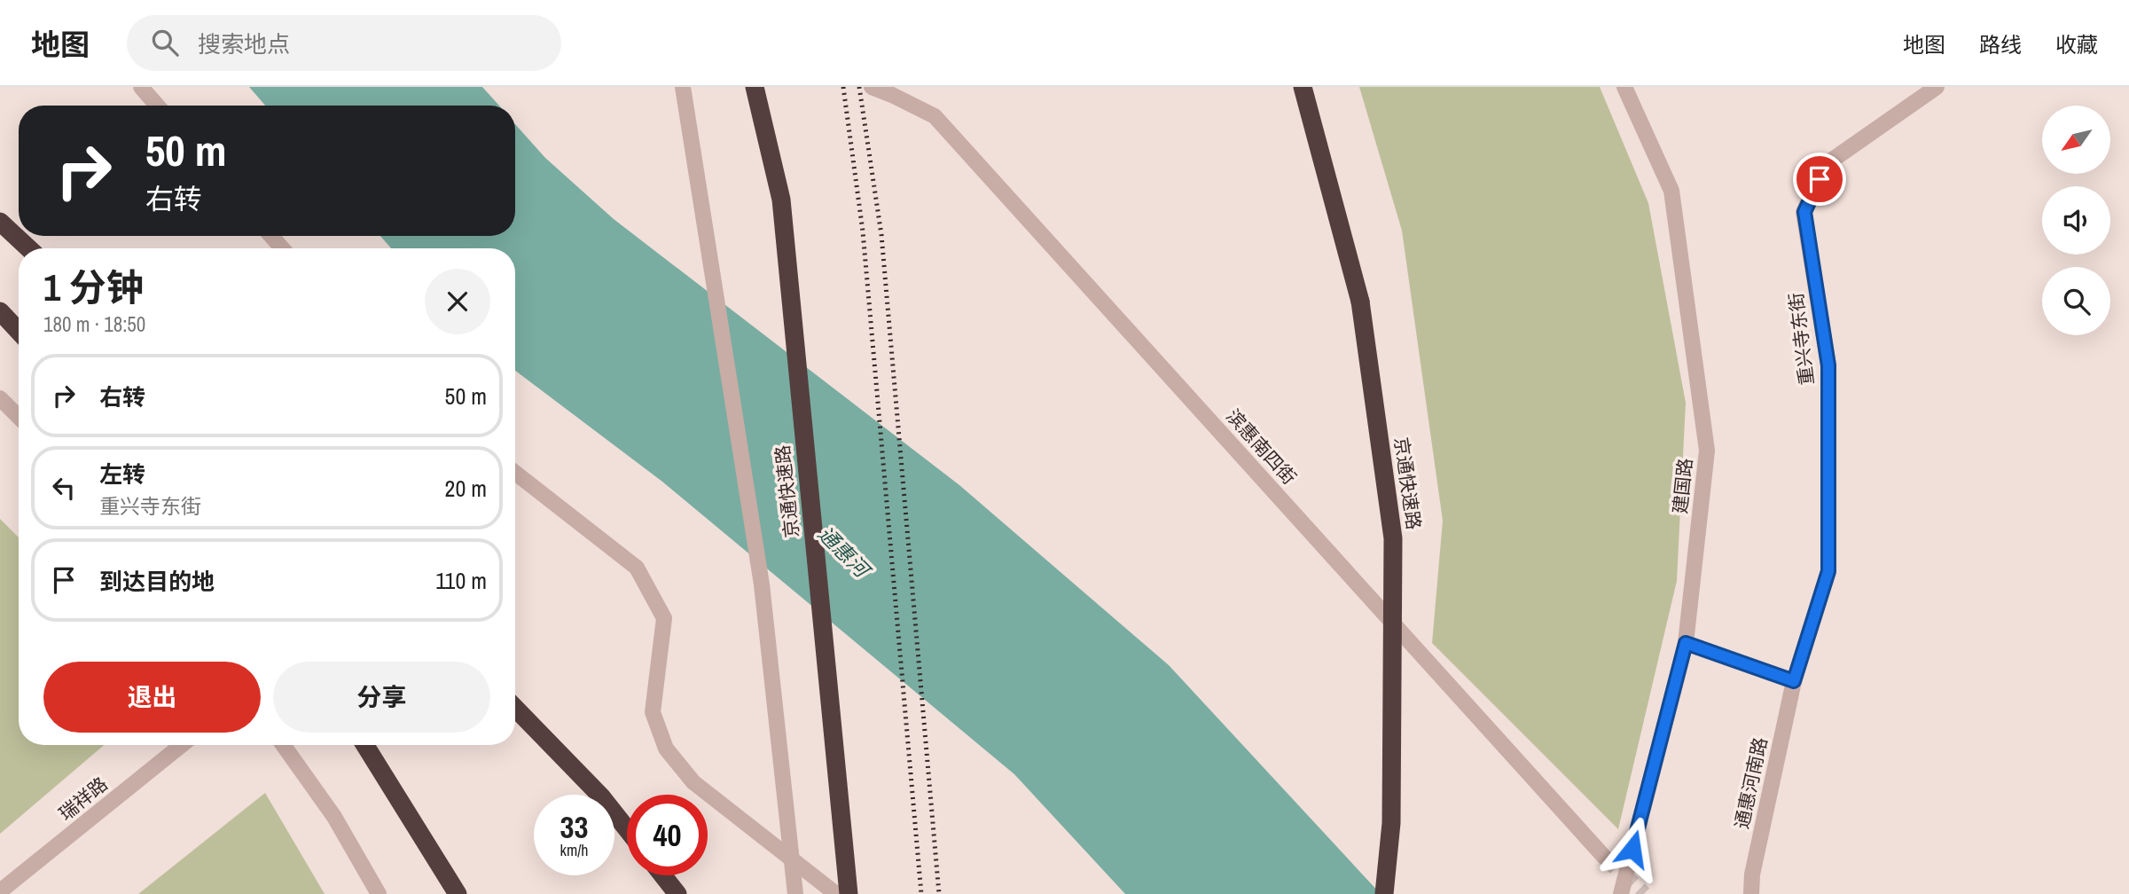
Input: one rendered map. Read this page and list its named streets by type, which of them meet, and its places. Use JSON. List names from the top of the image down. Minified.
{"streets":{"highway":["京通快速路"],"street":["重兴寺东街","滨惠南四街","建国路","通惠河南路","瑞祥路"]},"crossings":[["重兴寺东街","通惠河南路"]],"water":["通惠河"],"north":"bottom left","page":{"header":"地图","search":"搜索地点","nav":["地图","路线","收藏"],"turn":["50 m","右转"],"heading":["1 分钟","180 m · 18:50"],"list":[{"name":"右转","value":"50 m"},{"name":"左转","note":"重兴寺东街","value":"20 m"},{"name":"到达目的地","value":"110 m"}],"buttons":["退出","分享"],"speed":"33 km/h","limit":"40"}}
